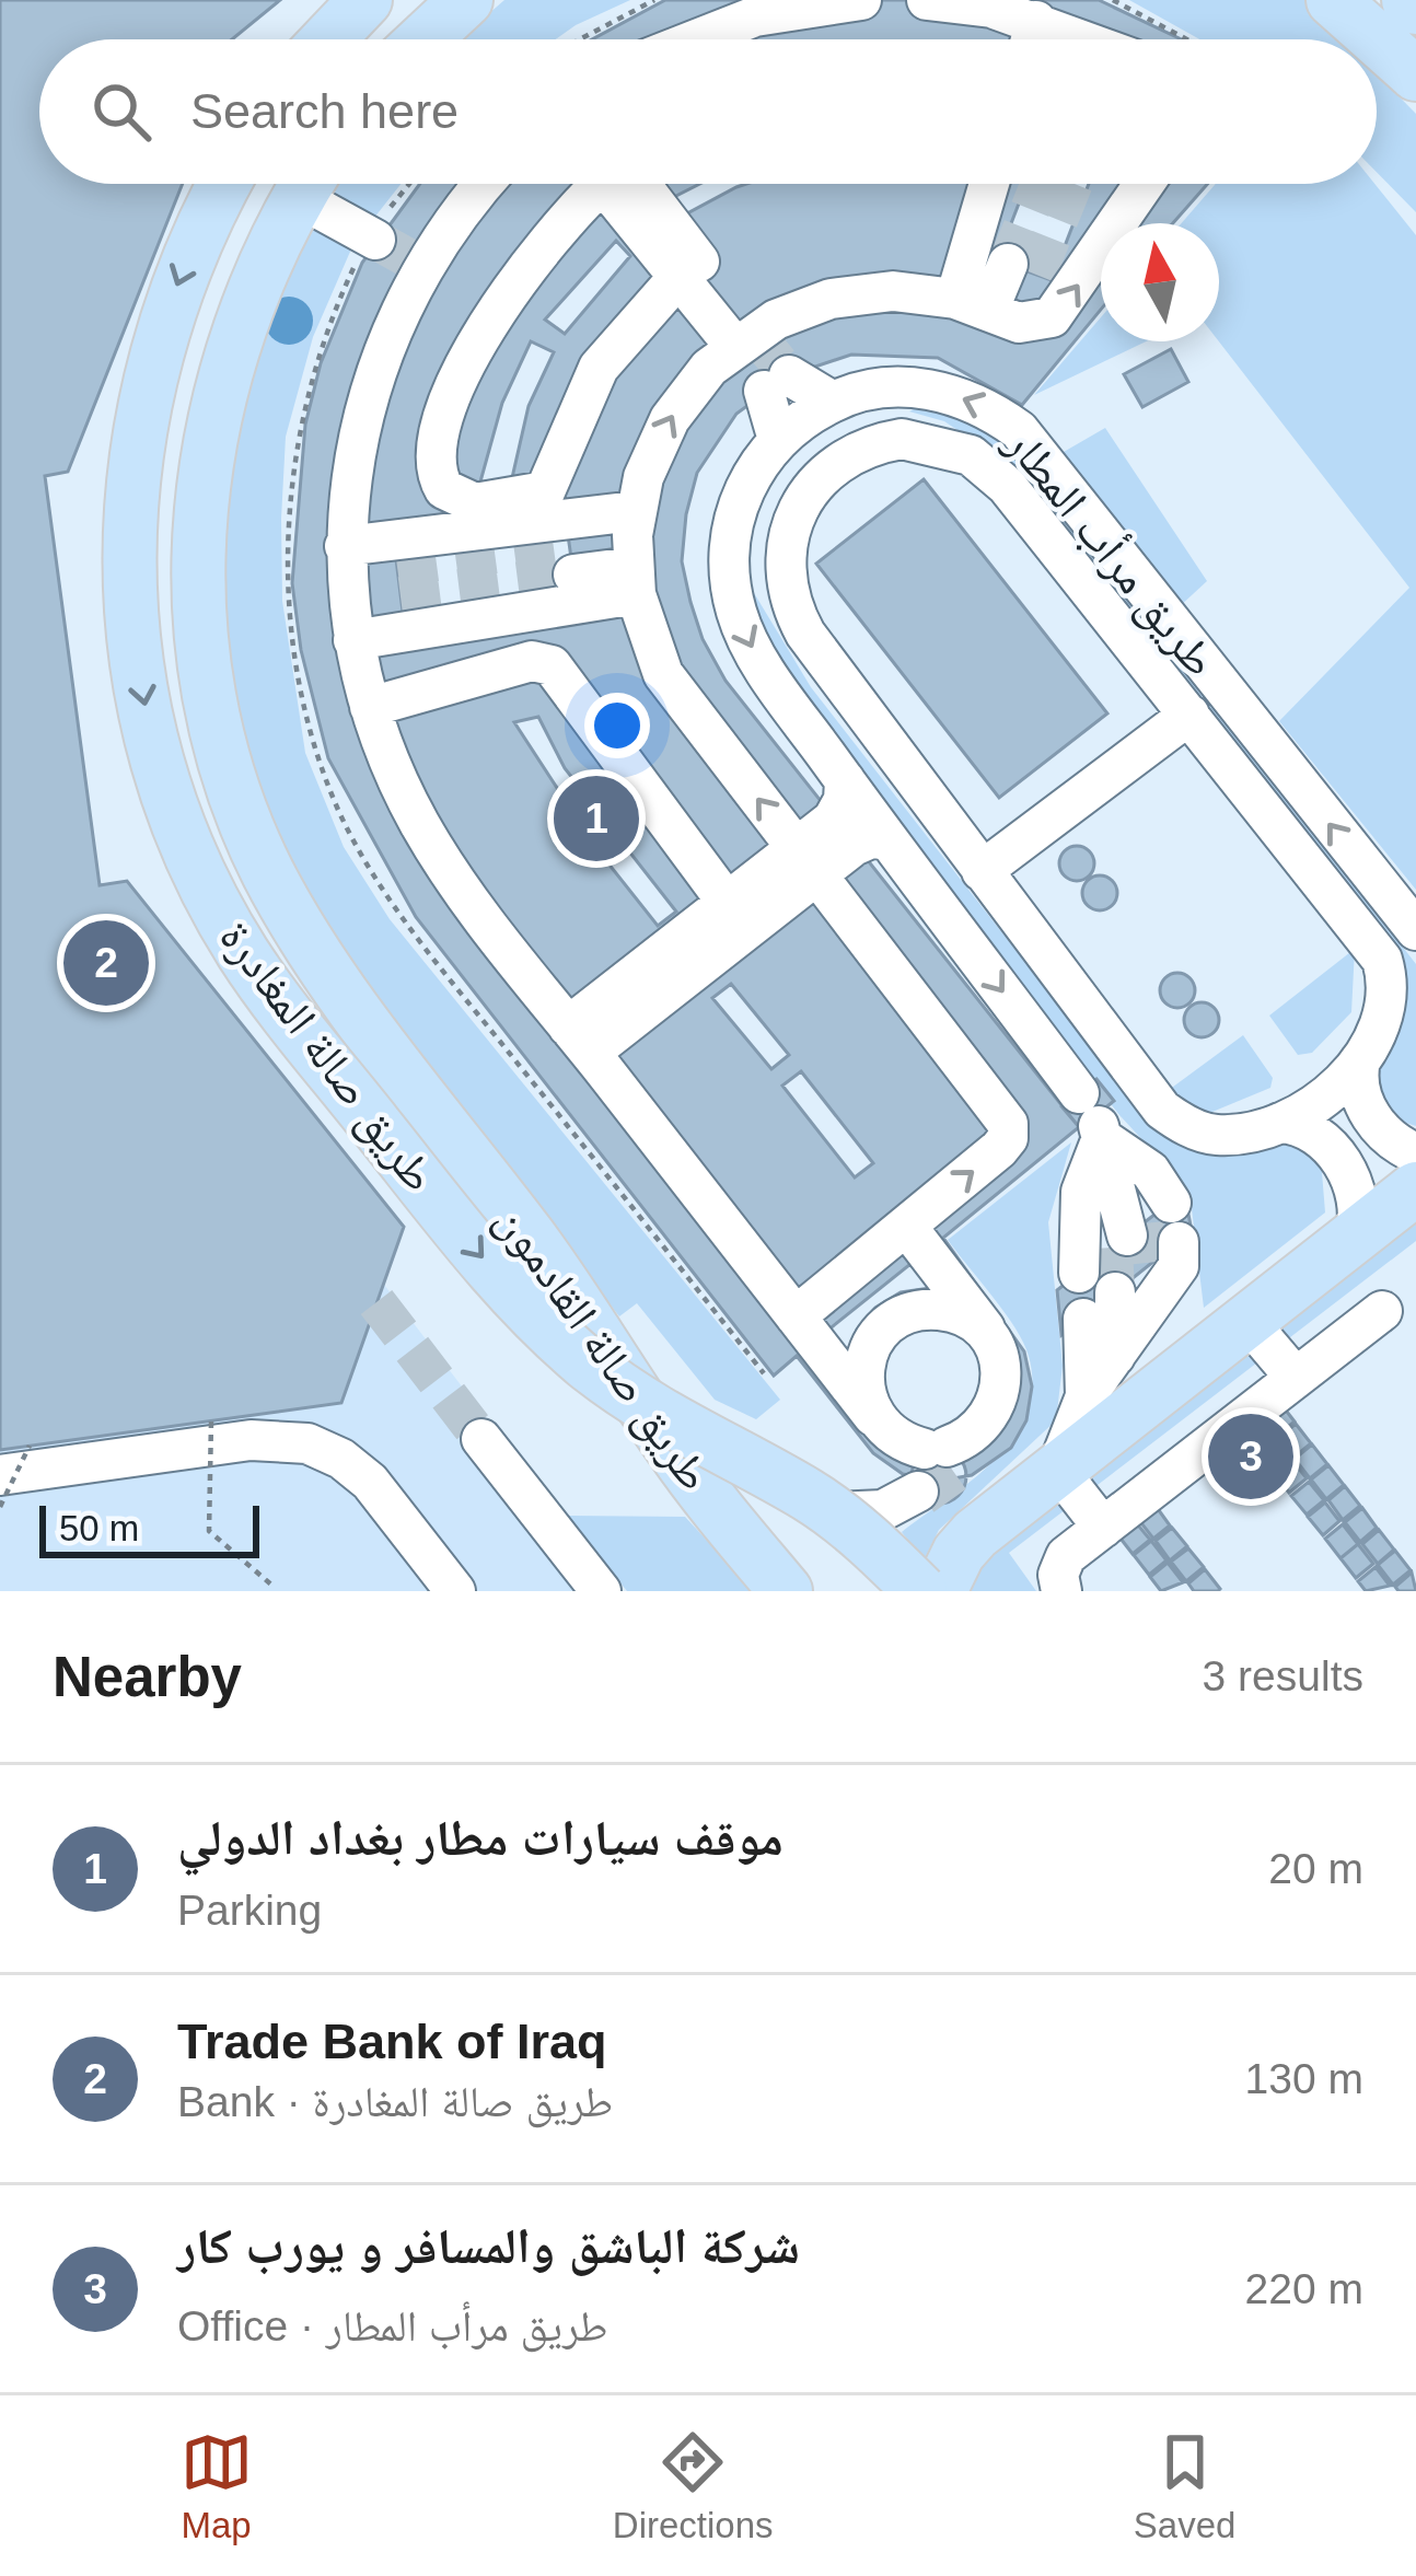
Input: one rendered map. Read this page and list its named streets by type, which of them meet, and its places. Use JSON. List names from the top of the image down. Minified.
{"streets":{"main road":["طريق صالة المغادرة","طريق صالة القادمون"],"lane":["طريق مرأب المطار"]},"one_way":["طريق صالة المغادرة"],"scale_bar":"50 m","north":"top","page":{"search":"Search here","pins":["1","2","3"],"scale":"50 m","heading":["Nearby","3 results"],"list":[{"mark":"1","name":"موقف سيارات مطار بغداد الدولي","note":"Parking","value":"20 m"},{"mark":"2","name":"Trade Bank of Iraq","note":"Bank · طريق صالة المغادرة","value":"130 m"},{"mark":"3","name":"شركة الباشق والمسافر و يورب كار","note":"Office · طريق مرأب المطار","value":"220 m"}],"nav":["Map","Directions","Saved"]}}
